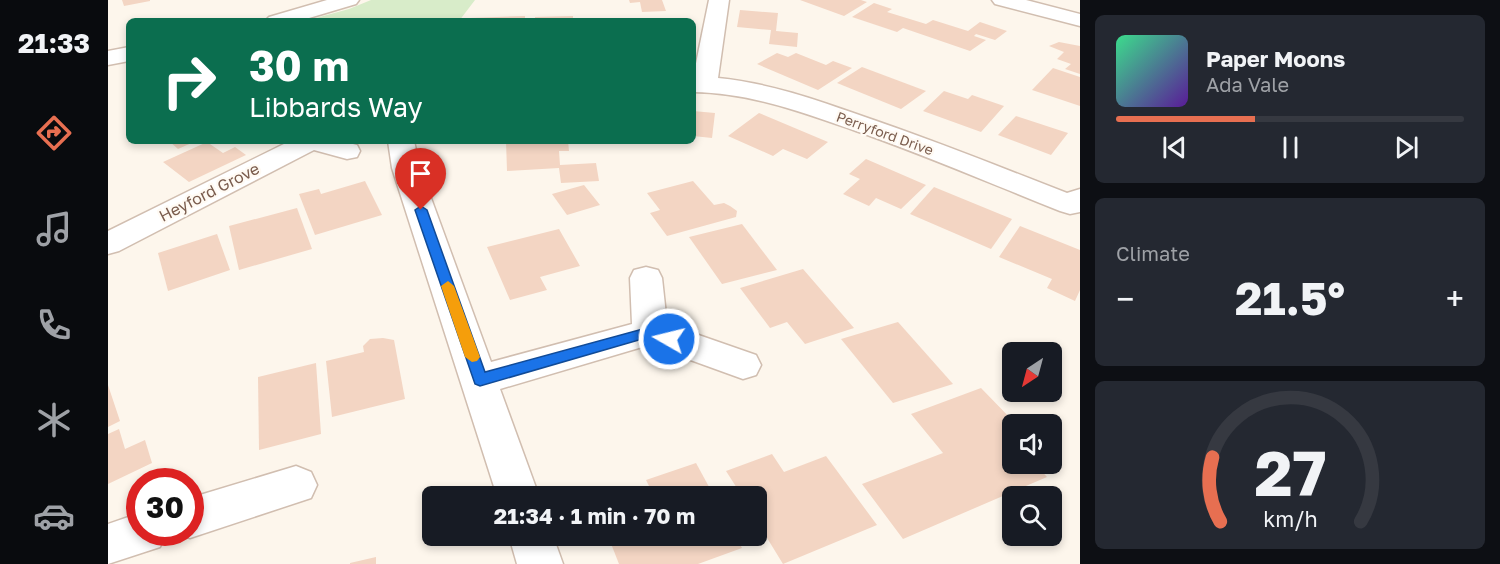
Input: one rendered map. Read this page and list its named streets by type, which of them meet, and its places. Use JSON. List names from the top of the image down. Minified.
{"streets":{"street":["Perryford Drive","Heyford Grove"]},"north":"bottom left","page":{"tabs":"21:33","turn":["30 m","Libbards Way"],"song":["Paper Moons","Ada Vale"],"tile":"Climate","heat":["−","21.5°","+"],"limit":"30","trip":"21:34 · 1 min · 70 m","gauge":["27","km/h"]}}
